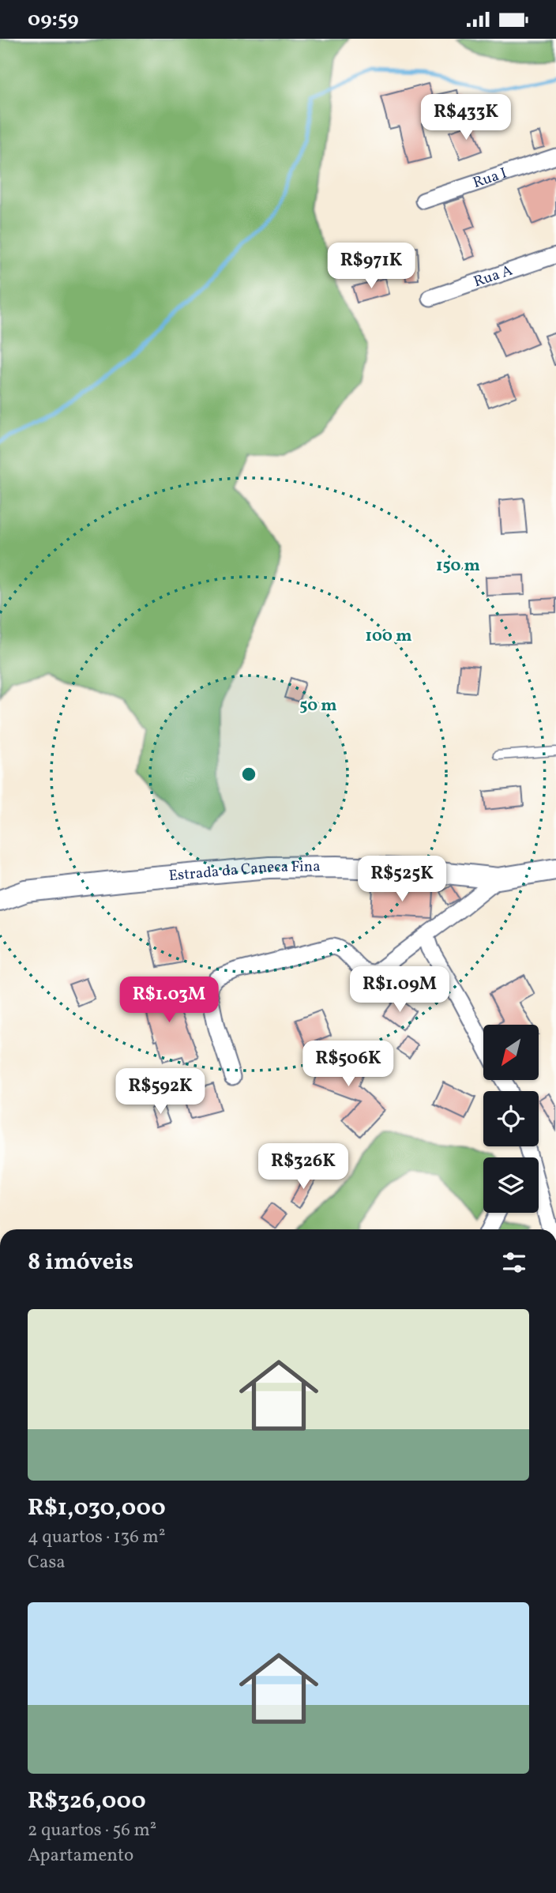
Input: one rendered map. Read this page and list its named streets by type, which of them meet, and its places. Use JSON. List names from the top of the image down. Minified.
{"streets":{"street":["Rua I","Rua A","Estrada da Caneca Fina"]},"north":"bottom left","page":{"status":"09:59","price":["R$433K","R$971K","R$525K","R$1.09M","R$1.03M","R$506K","R$592K","R$326K"],"heading":"8 imóveis","list":[{"name":"R$1,030,000","note":"4 quartos · 136 m² · Casa"},{"name":"R$326,000","note":"2 quartos · 56 m² · Apartamento"}]},"rings":["150 m","100 m","50 m"]}
